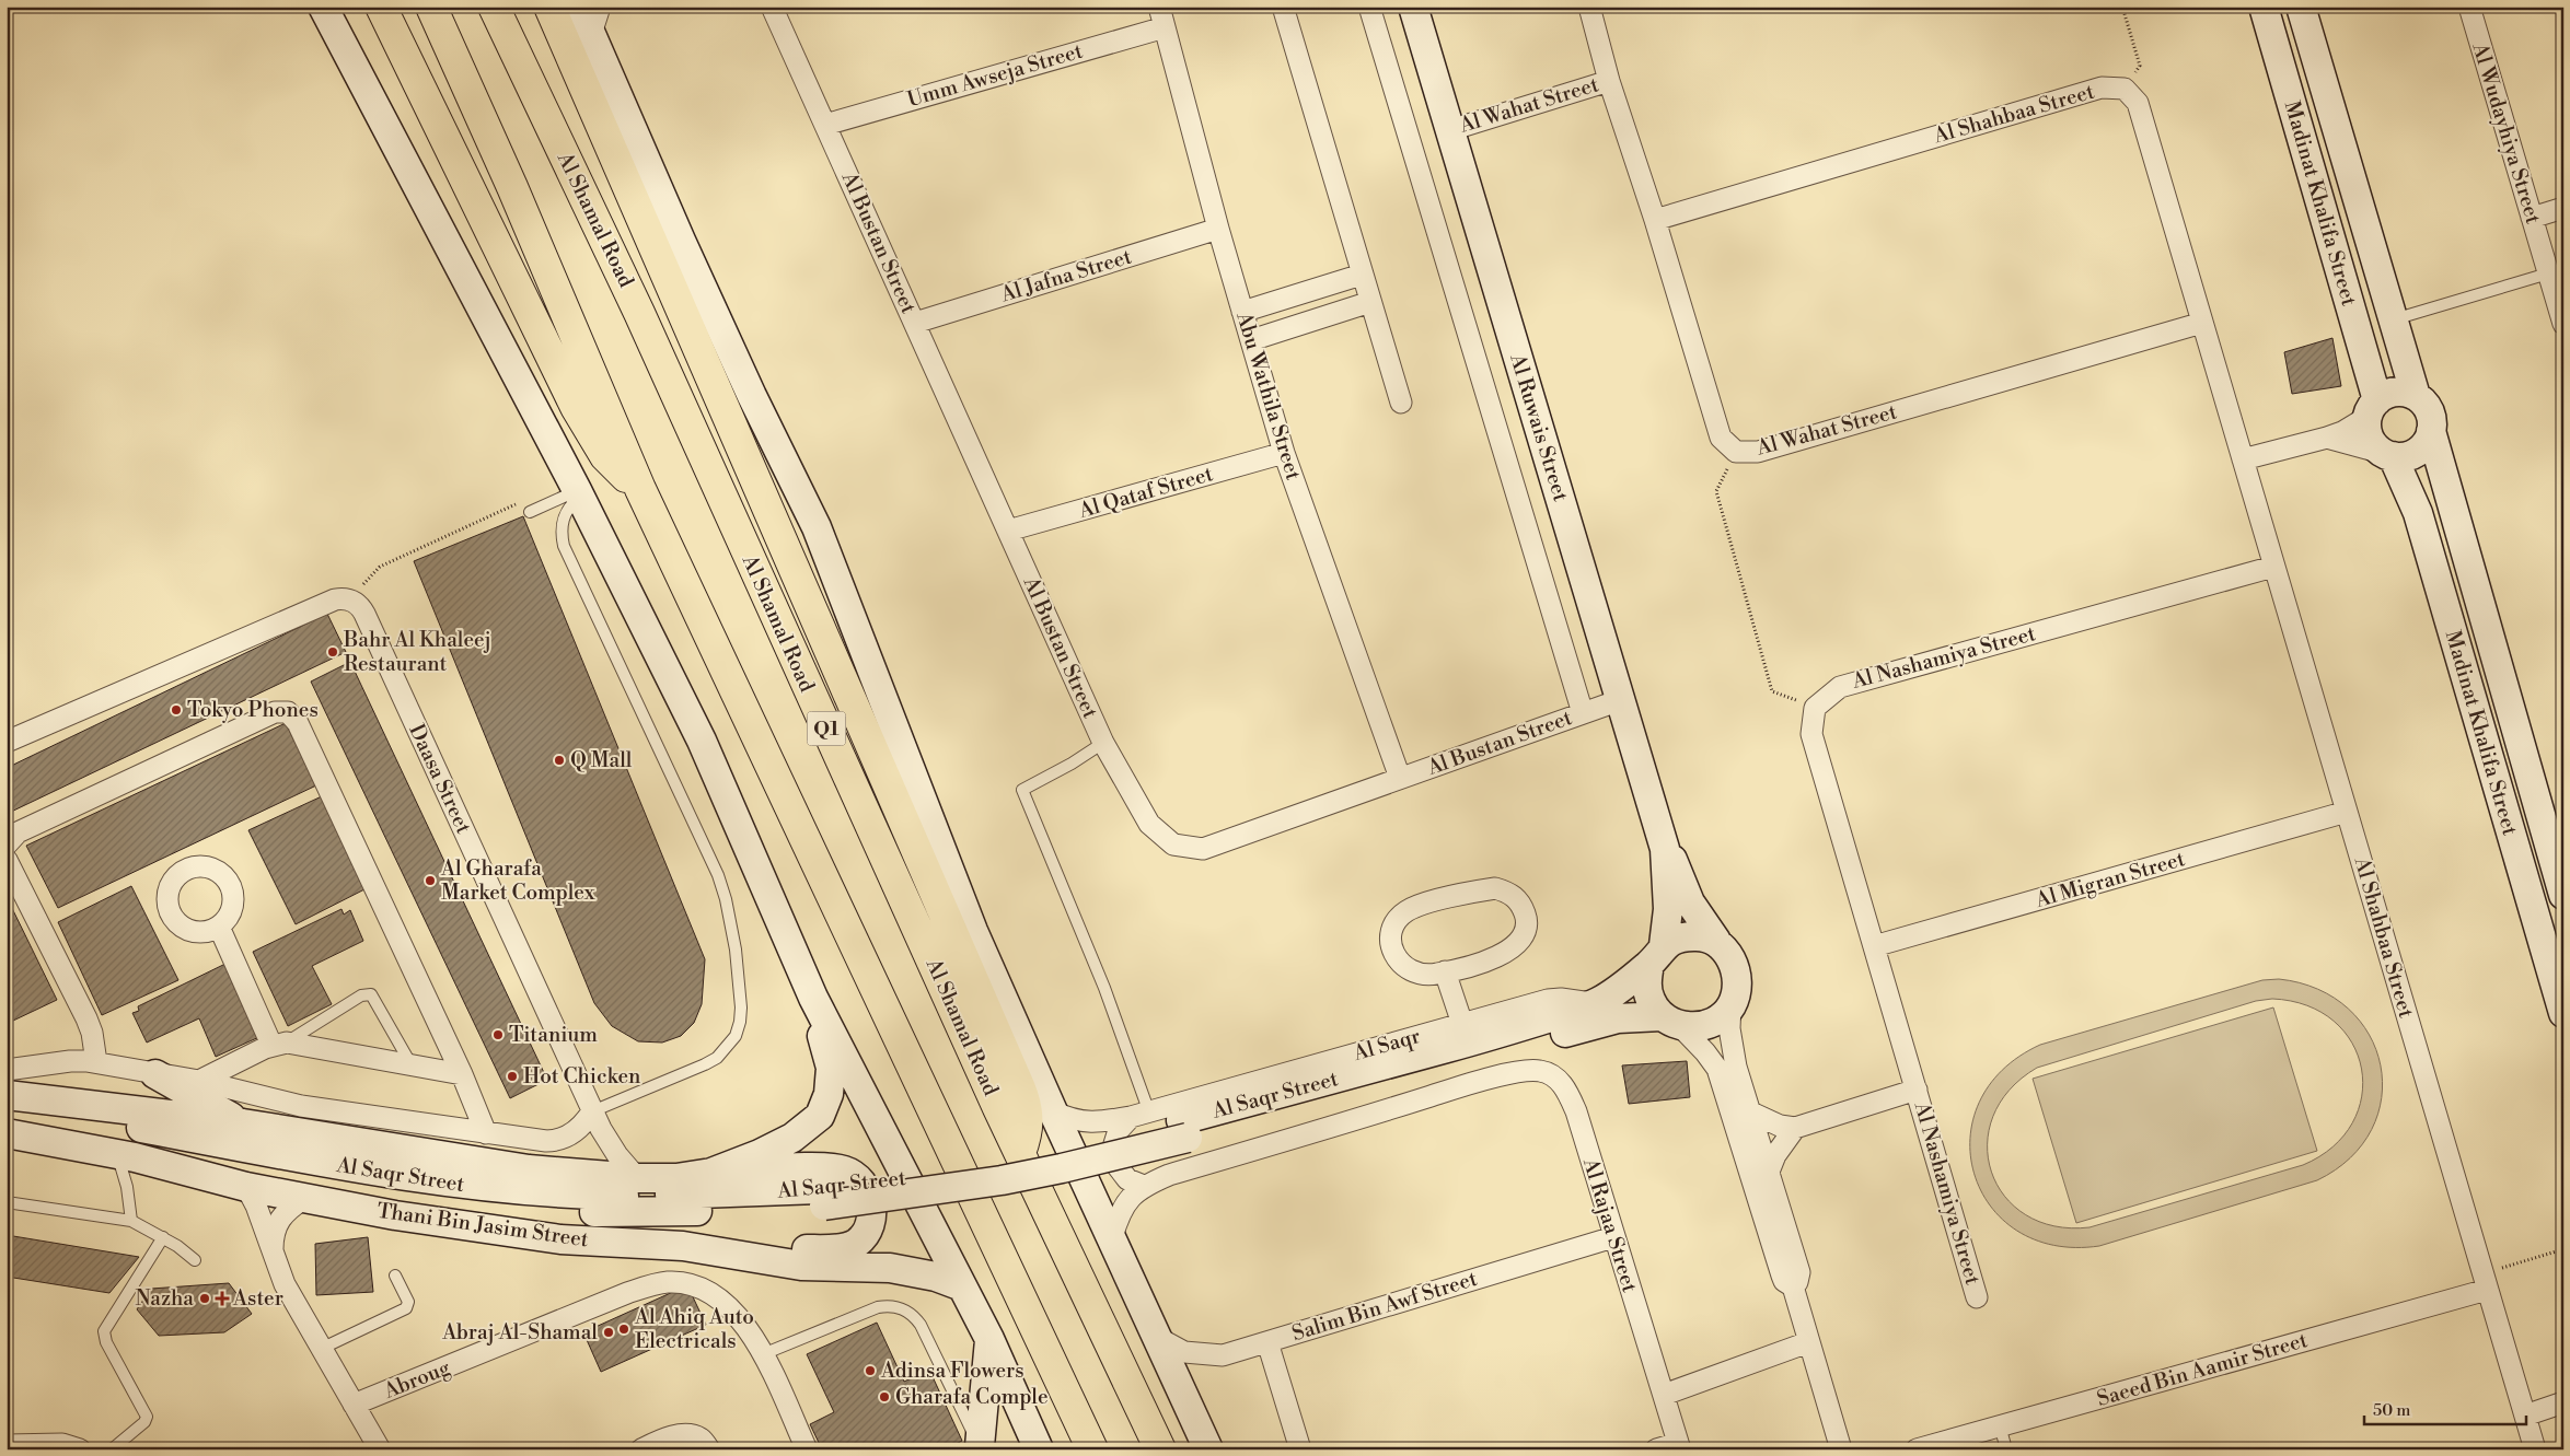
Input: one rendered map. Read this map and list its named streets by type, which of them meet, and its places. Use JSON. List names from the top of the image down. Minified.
{"streets":{"highway":["Al Shamal Road","Q1"],"street":["Umm Awseja Street","Al Wahat Street","Al Shahbaa Street","Al Wudayhiya Street","Madinat Khalifa Street","Al Bustan Street","Al Jafna Street","Abu Wathila Street","Al Ruwais Street","Al Qataf Street","Al Nashamiya Street","Daasa Street","Al Migran Street","Al Saqr","Al Saqr Street","Thani Bin Jasim Street","Al Rajaa Street","Salim Bin Awf Street","Saeed Bin Aamir Street","Abroug"]},"crossings":[["Umm Awseja Street","Al Bustan Street"],["Umm Awseja Street","Abu Wathila Street"],["Al Wahat Street","Al Shahbaa Street"],["Al Wahat Street","Al Ruwais Street"],["Al Shahbaa Street","Al Nashamiya Street"],["Al Shahbaa Street","Al Migran Street"],["Al Shahbaa Street","Saeed Bin Aamir Street"],["Al Bustan Street","Al Jafna Street"],["Al Bustan Street","Abu Wathila Street"],["Al Bustan Street","Al Ruwais Street"],["Al Bustan Street","Al Qataf Street"],["Al Jafna Street","Abu Wathila Street"],["Abu Wathila Street","Al Qataf Street"],["Al Ruwais Street","Al Saqr Street"],["Al Nashamiya Street","Al Migran Street"],["Al Saqr","Al Saqr Street"],["Al Saqr Street","Thani Bin Jasim Street"],["Al Rajaa Street","Salim Bin Awf Street"]],"places":{"other":["Bahr Al Khaleej Restaurant","Tokyo Phones","Q Mall","Al Gharafa Market Complex","Titanium","Hot Chicken","Nazha","Al Ahiq Auto Electricals","Abraj Al-Shamal","Adinsa Flowers","Gharafa Comple"],"health":["Aster"]},"scale_bar":"50 m"}
